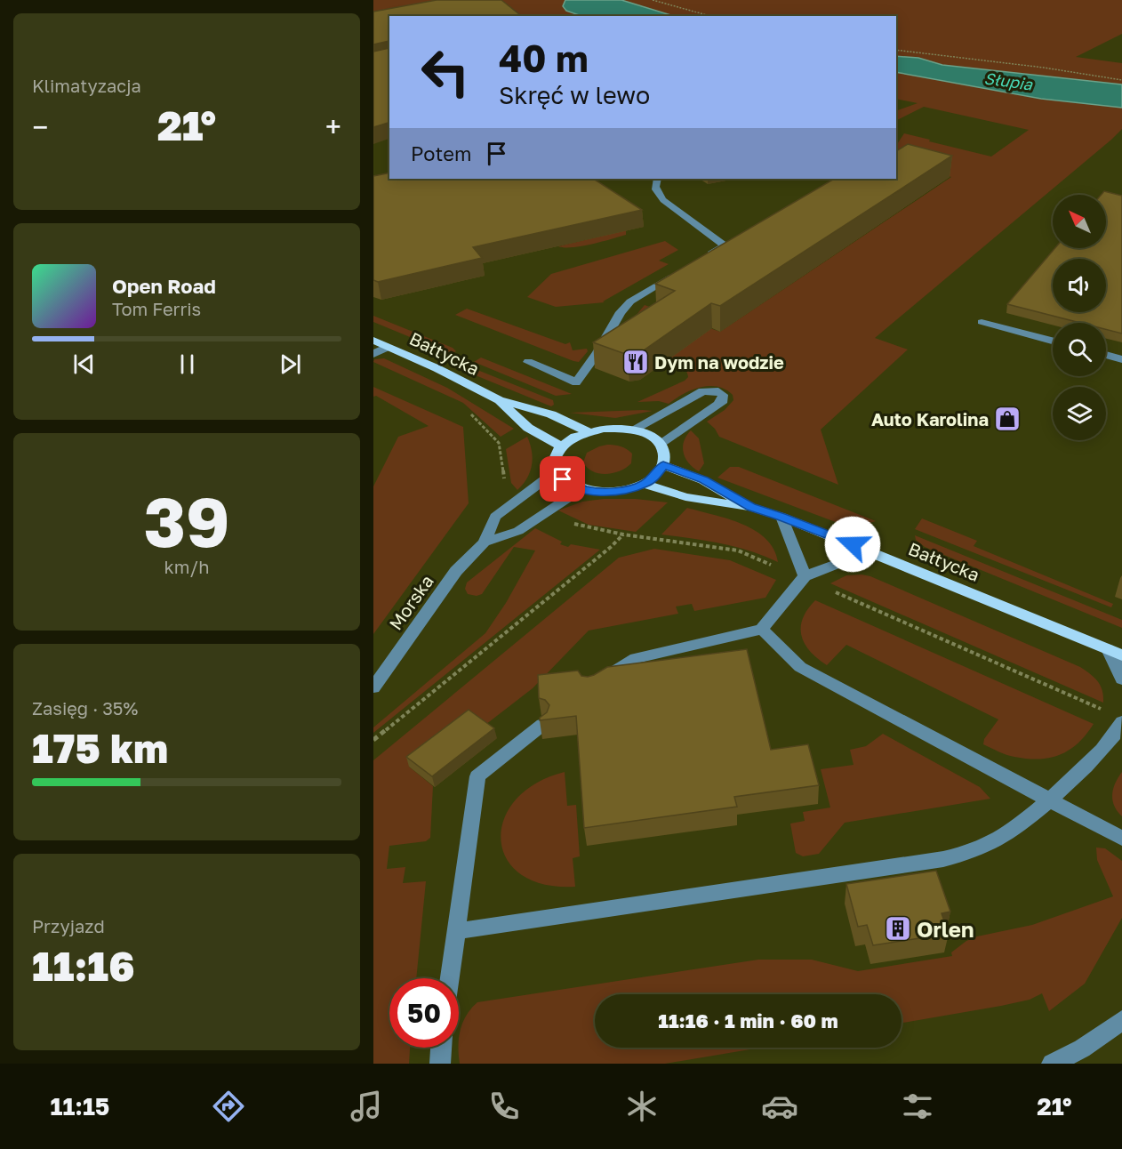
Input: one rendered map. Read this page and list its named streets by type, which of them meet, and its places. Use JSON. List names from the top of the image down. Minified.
{"streets":{"main road":["Bałtycka"],"street":["Morska"]},"crossings":[["Bałtycka","Morska"]],"water":["Słupia"],"places":{"restaurant":["Dym na wodzie"],"shop":["Auto Karolina"],"building":["Orlen"]},"north":"top left","page":{"tile":["Klimatyzacja",["39","km/h"],["Zasięg · 35%","175 km"],["Przyjazd","11:16"]],"turn":["40 m","Skręć w lewo"],"heat":["−","21°","+"],"then":"Potem","song":["Open Road","Tom Ferris"],"limit":"50","trip":"11:16 · 1 min · 60 m","tabs":["11:15","21°"]}}
